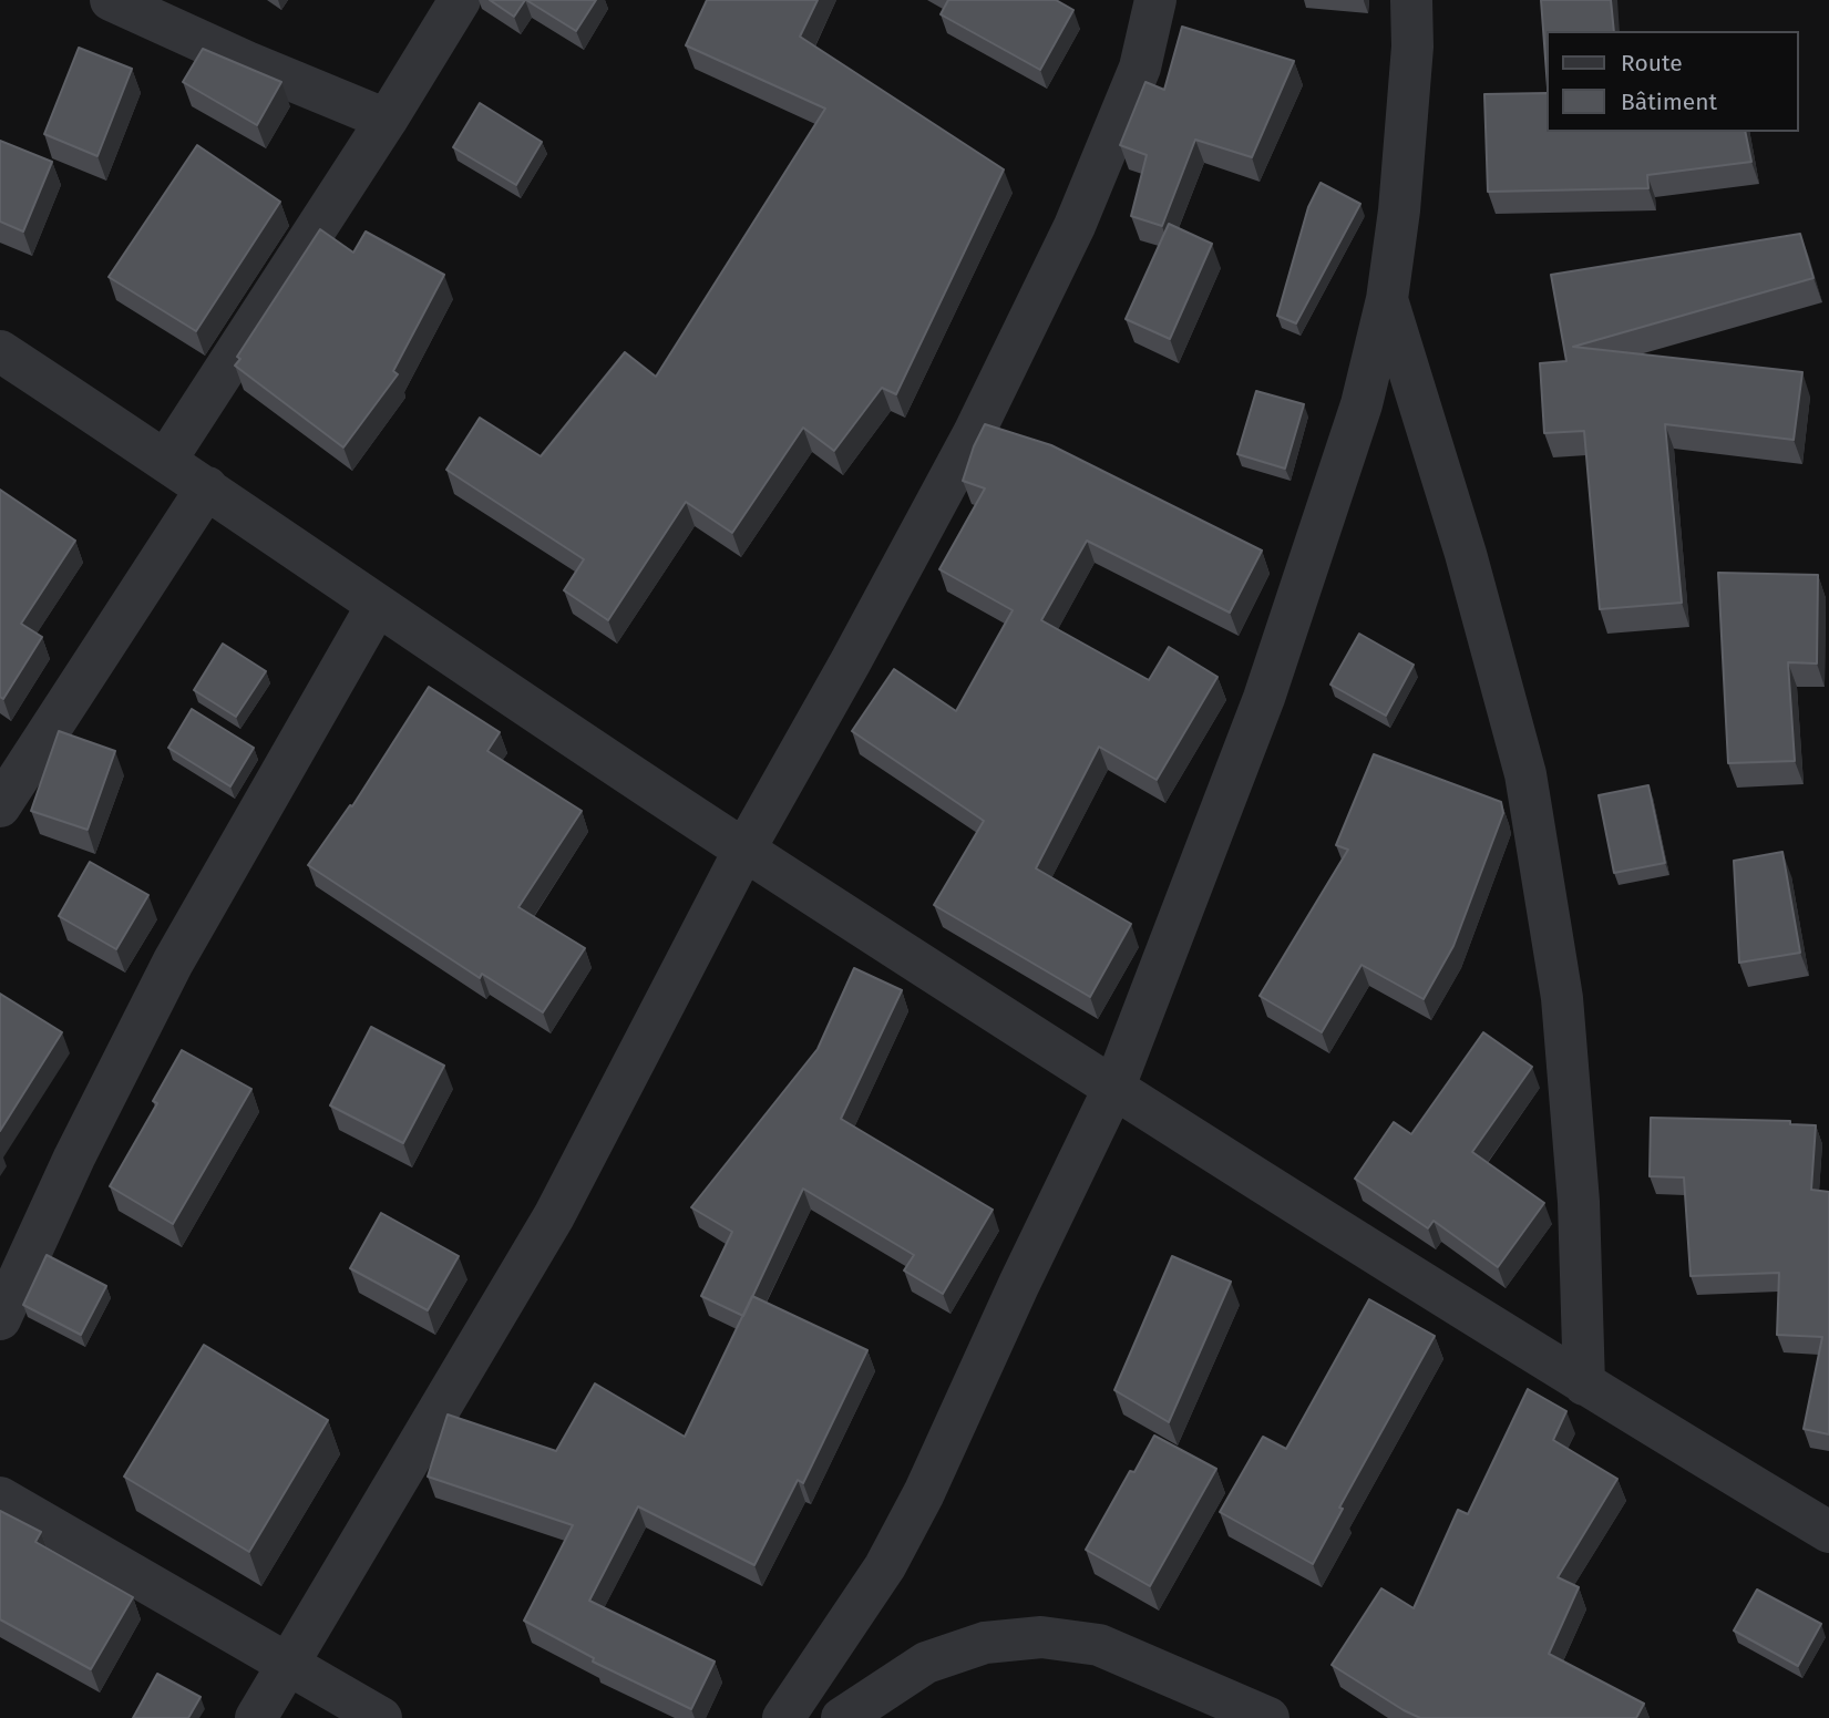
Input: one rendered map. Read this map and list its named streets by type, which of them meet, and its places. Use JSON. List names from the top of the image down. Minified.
{"legend":["Route","Bâtiment"]}
